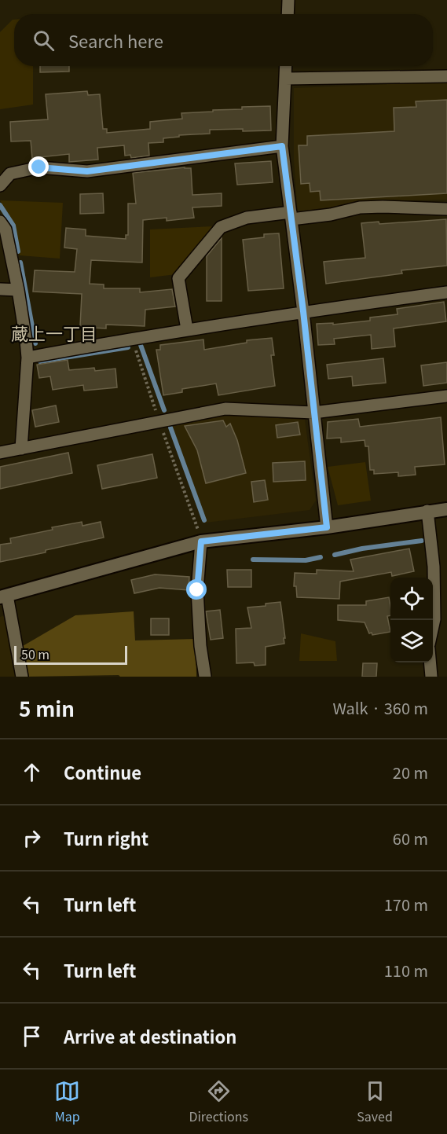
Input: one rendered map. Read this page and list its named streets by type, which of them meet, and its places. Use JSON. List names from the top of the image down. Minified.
{"districts":["蔵上一丁目"],"scale_bar":"50 m","page":{"search":"Search here","scale":"50 m","heading":["5 min","Walk · 360 m"],"list":[["Continue","20 m"],["Turn right","60 m"],["Turn left","170 m"],["Turn left","110 m"],"Arrive at destination"],"nav":["Map","Directions","Saved"]}}
